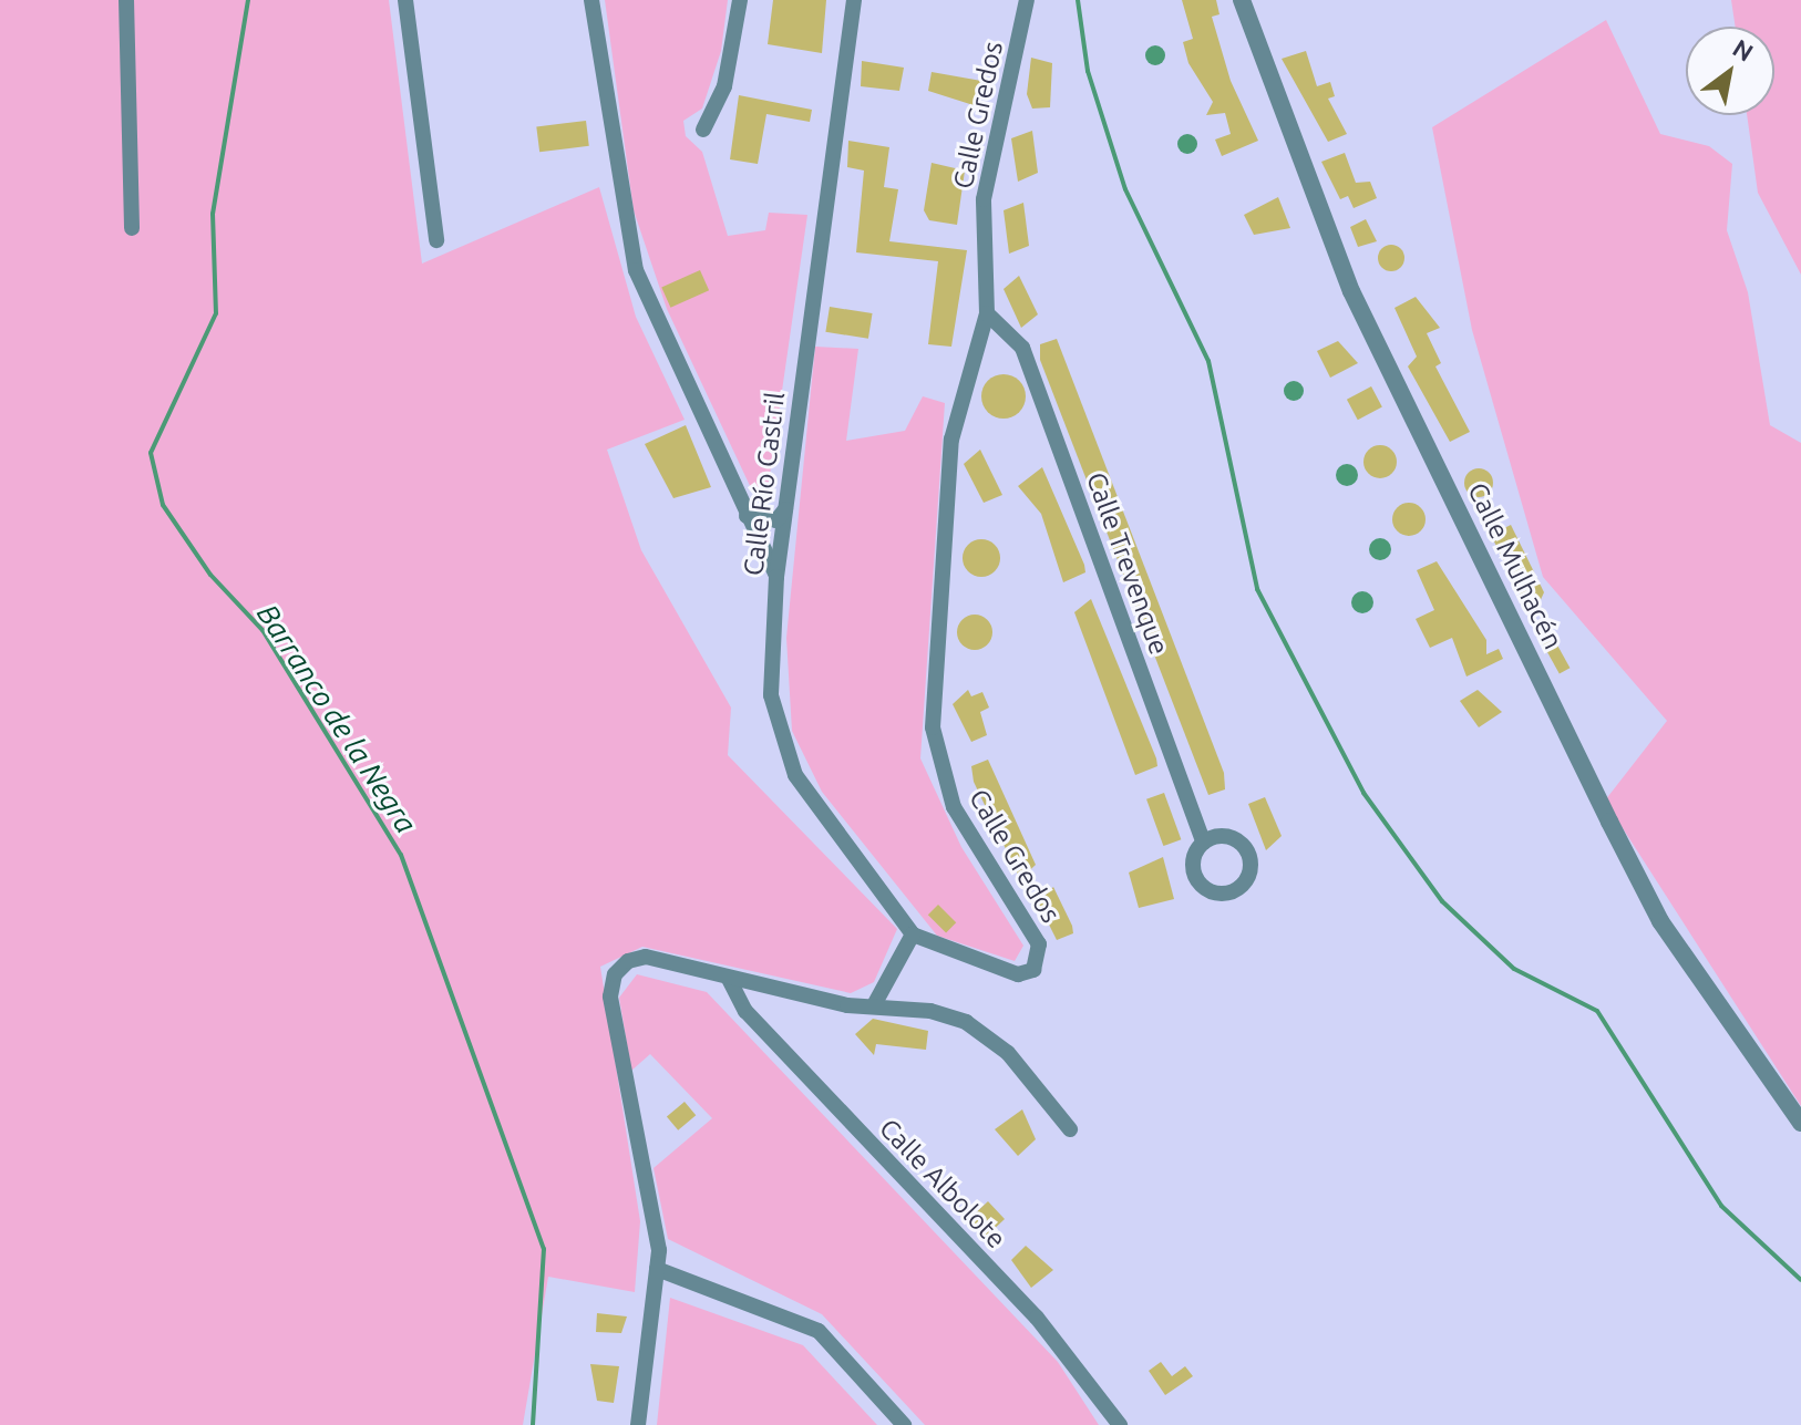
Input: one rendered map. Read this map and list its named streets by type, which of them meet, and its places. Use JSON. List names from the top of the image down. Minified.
{"streets":{"street":["Calle Gredos","Calle Río Castril","Calle Trevenque","Calle Mulhacén","Calle Albolote"]},"crossings":[["Calle Gredos","Calle Río Castril"],["Calle Gredos","Calle Trevenque"]],"water":["Barranco de la Negra"],"north":"top right"}
